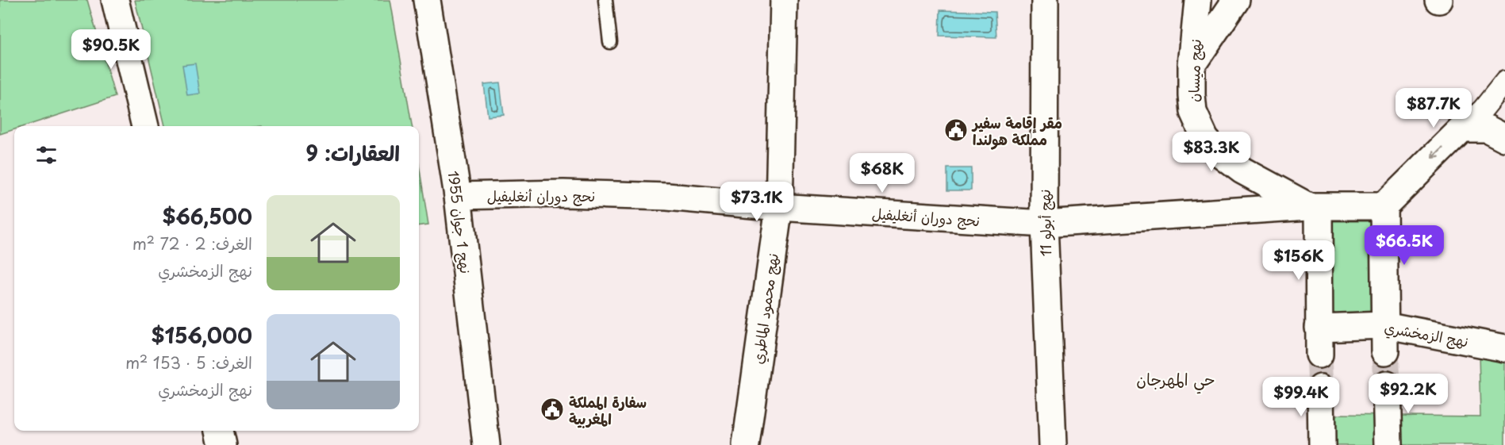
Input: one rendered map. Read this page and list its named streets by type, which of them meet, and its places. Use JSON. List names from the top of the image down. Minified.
{"streets":{"street":["نهج ميسان","نحج دوران أنغليفيل","نهج 1 جوان 1955","نهج أبولو 11","نهج محمود الماطري","نهج الزمخشري"]},"crossings":[["نهج ميسان","نحج دوران أنغليفيل"],["نحج دوران أنغليفيل","نهج 1 جوان 1955"],["نحج دوران أنغليفيل","نهج أبولو 11"],["نحج دوران أنغليفيل","نهج محمود الماطري"]],"districts":["حي المهرجان"],"places":{"public building":["مقر إقامة سفير مملكة هولندا","سفارة المملكة المغربية"]},"page":{"price":["$90.5K","$87.7K","$83.3K","$68K","$73.1K","$66.5K","$156K","$92.2K","$99.4K"],"heading":"العقارات: 9","list":[{"name":"$66,500","note":"الغرف: 2 · 72 m² · نهج الزمخشري"},{"name":"$156,000","note":"الغرف: 5 · 153 m² · نهج الزمخشري"}]}}
